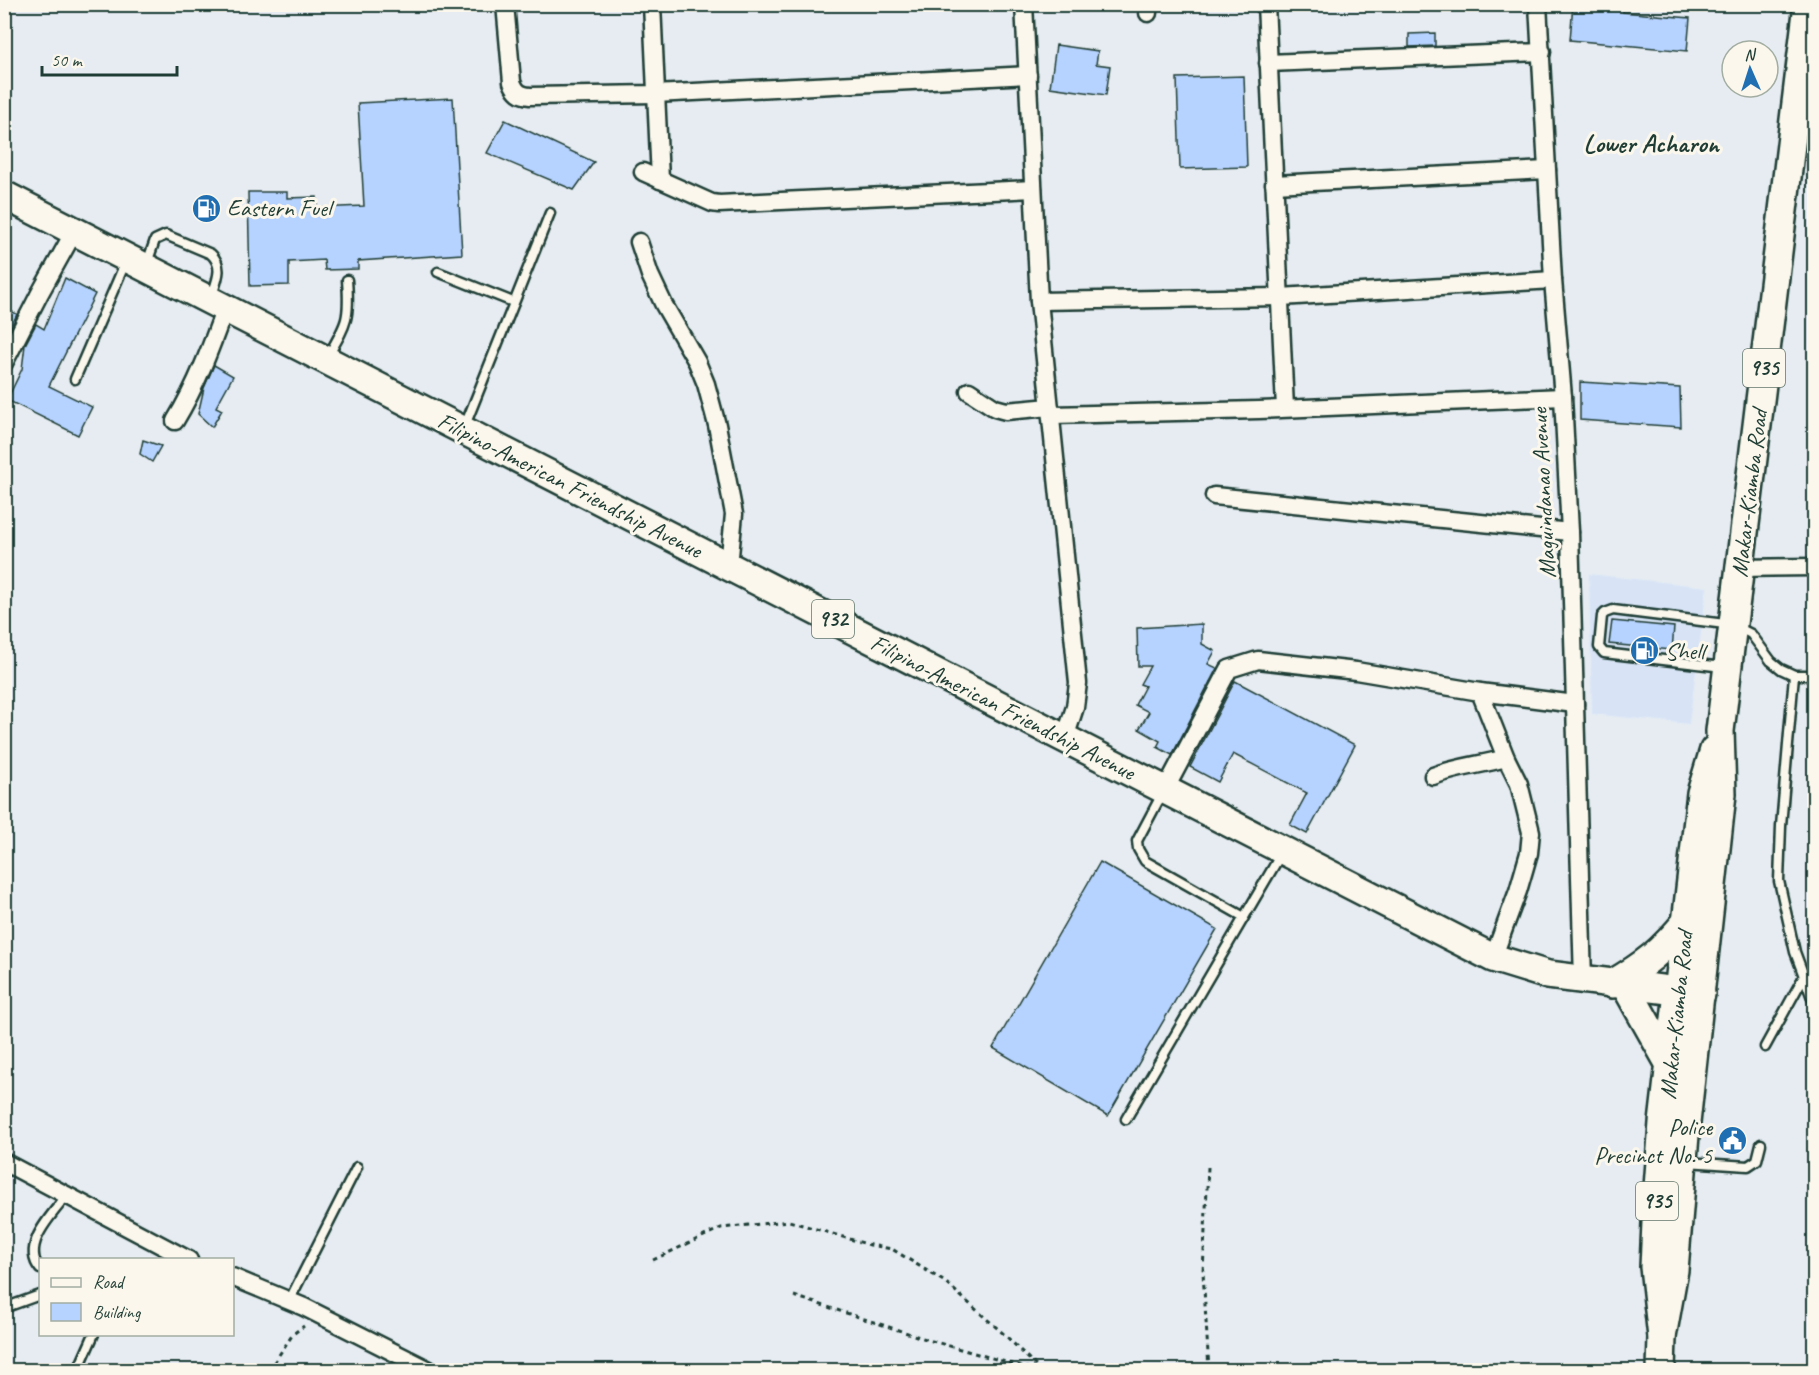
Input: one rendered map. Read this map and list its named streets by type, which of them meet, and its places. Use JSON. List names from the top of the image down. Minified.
{"streets":{"main road":["935","Filipino-American Friendship Avenue","Makar-Kiamba Road","932"],"street":["Maguindanao Avenue"]},"crossings":[["Filipino-American Friendship Avenue","Maguindanao Avenue"],["Filipino-American Friendship Avenue","Makar-Kiamba Road"]],"districts":["Lower Acharon"],"places":{"fuel station":["Eastern Fuel","Shell"],"public building":["Police Precinct No. 5"]},"legend":["Road","Building"],"scale_bar":"50 m","north":"top"}
